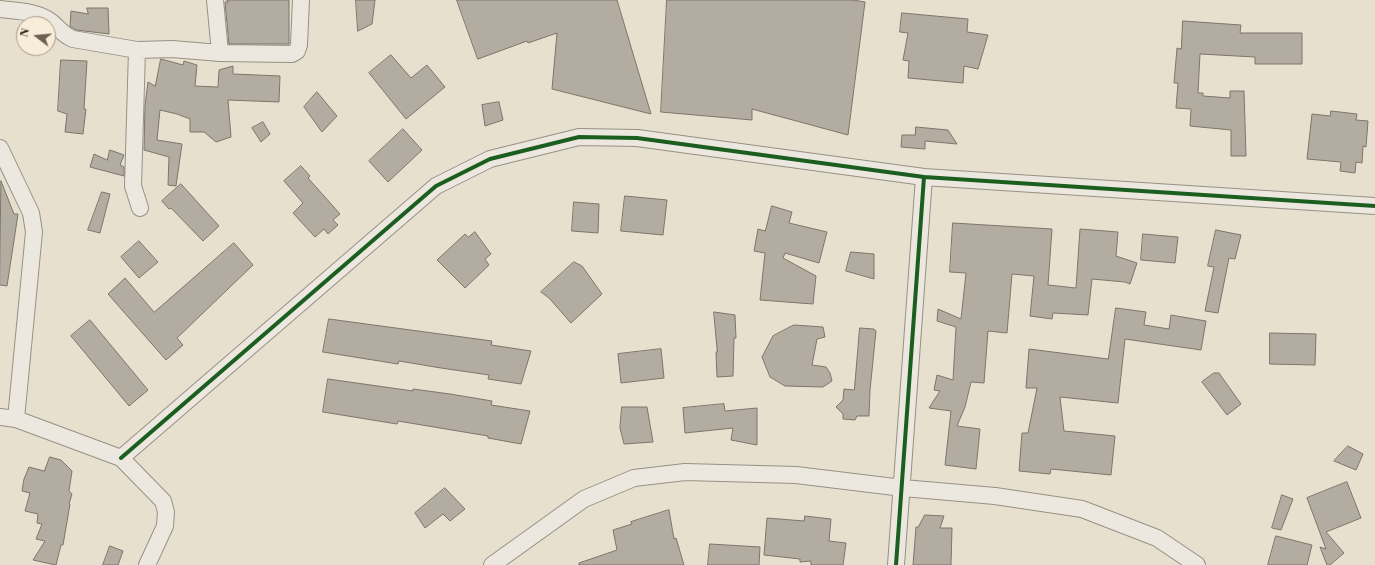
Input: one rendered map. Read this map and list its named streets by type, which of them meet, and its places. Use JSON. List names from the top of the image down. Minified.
{"north":"left"}
